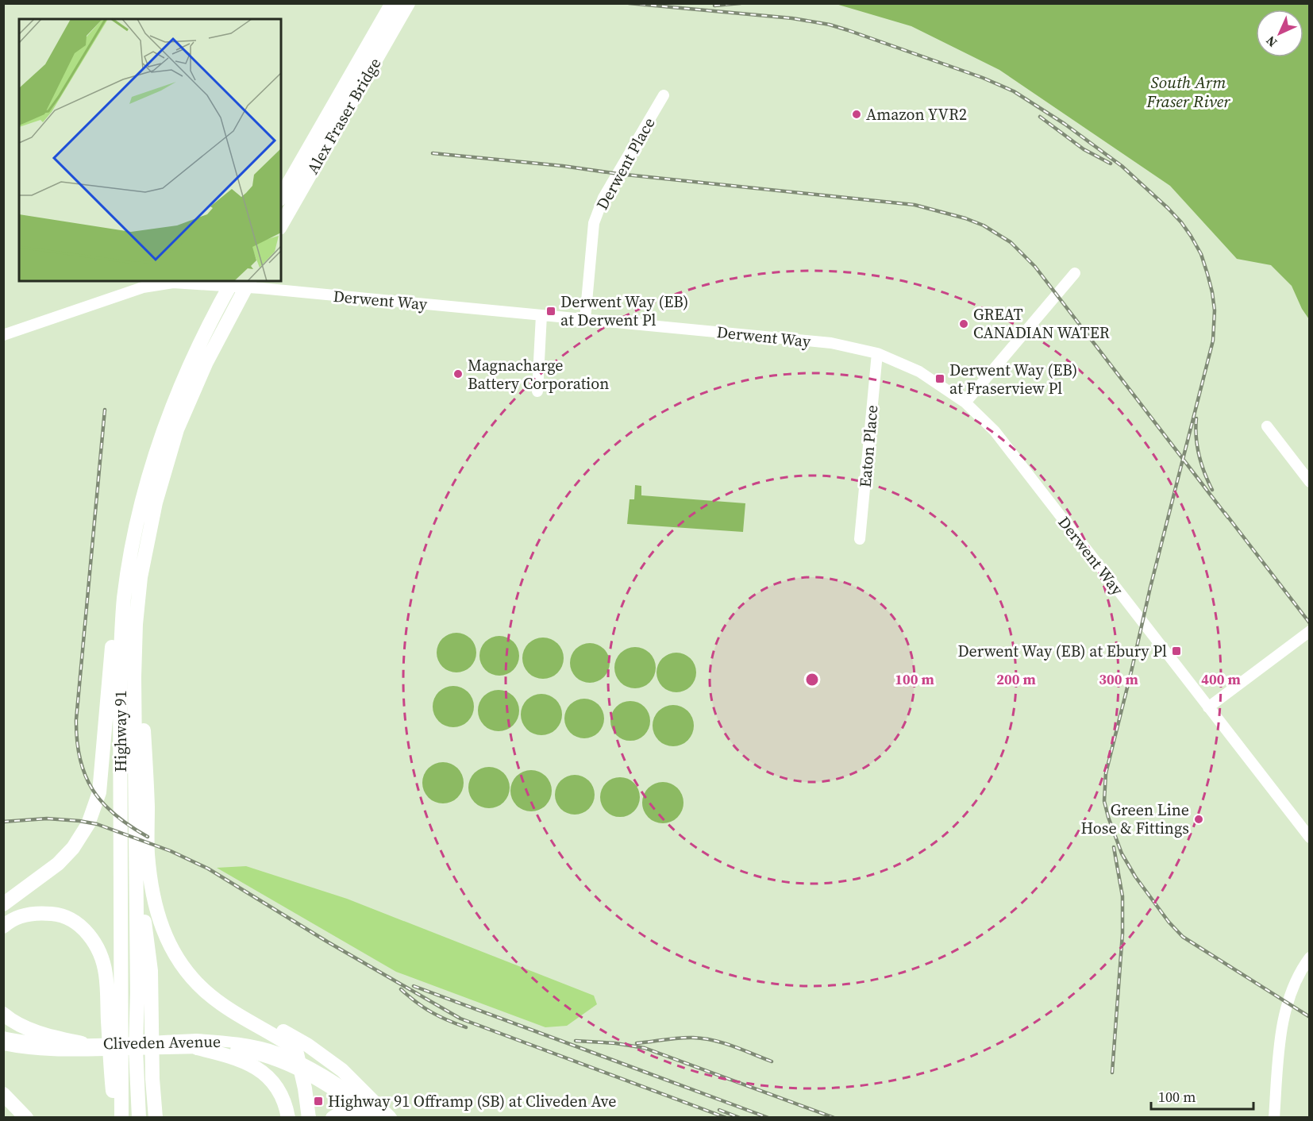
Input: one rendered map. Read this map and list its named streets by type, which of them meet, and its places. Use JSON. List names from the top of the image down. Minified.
{"streets":{"highway":["Alex Fraser Bridge","Highway 91"],"street":["Derwent Place","Derwent Way","Eaton Place","Cliveden Avenue"]},"crossings":[["Derwent Place","Derwent Way"],["Derwent Way","Eaton Place"]],"water":["South Arm Fraser River"],"places":{"other":["Amazon YVR2","GREAT CANADIAN WATER","Magnacharge Battery Corporation","Green Line Hose & Fittings"],"transit":["Derwent Way (EB) at Derwent Pl","Derwent Way (EB) at Fraserview Pl","Derwent Way (EB) at Ebury Pl","Highway 91 Offramp (SB) at Cliveden Ave"]},"scale_bar":"100 m","north":"bottom left","rings":["100 m","200 m","300 m","400 m"]}
